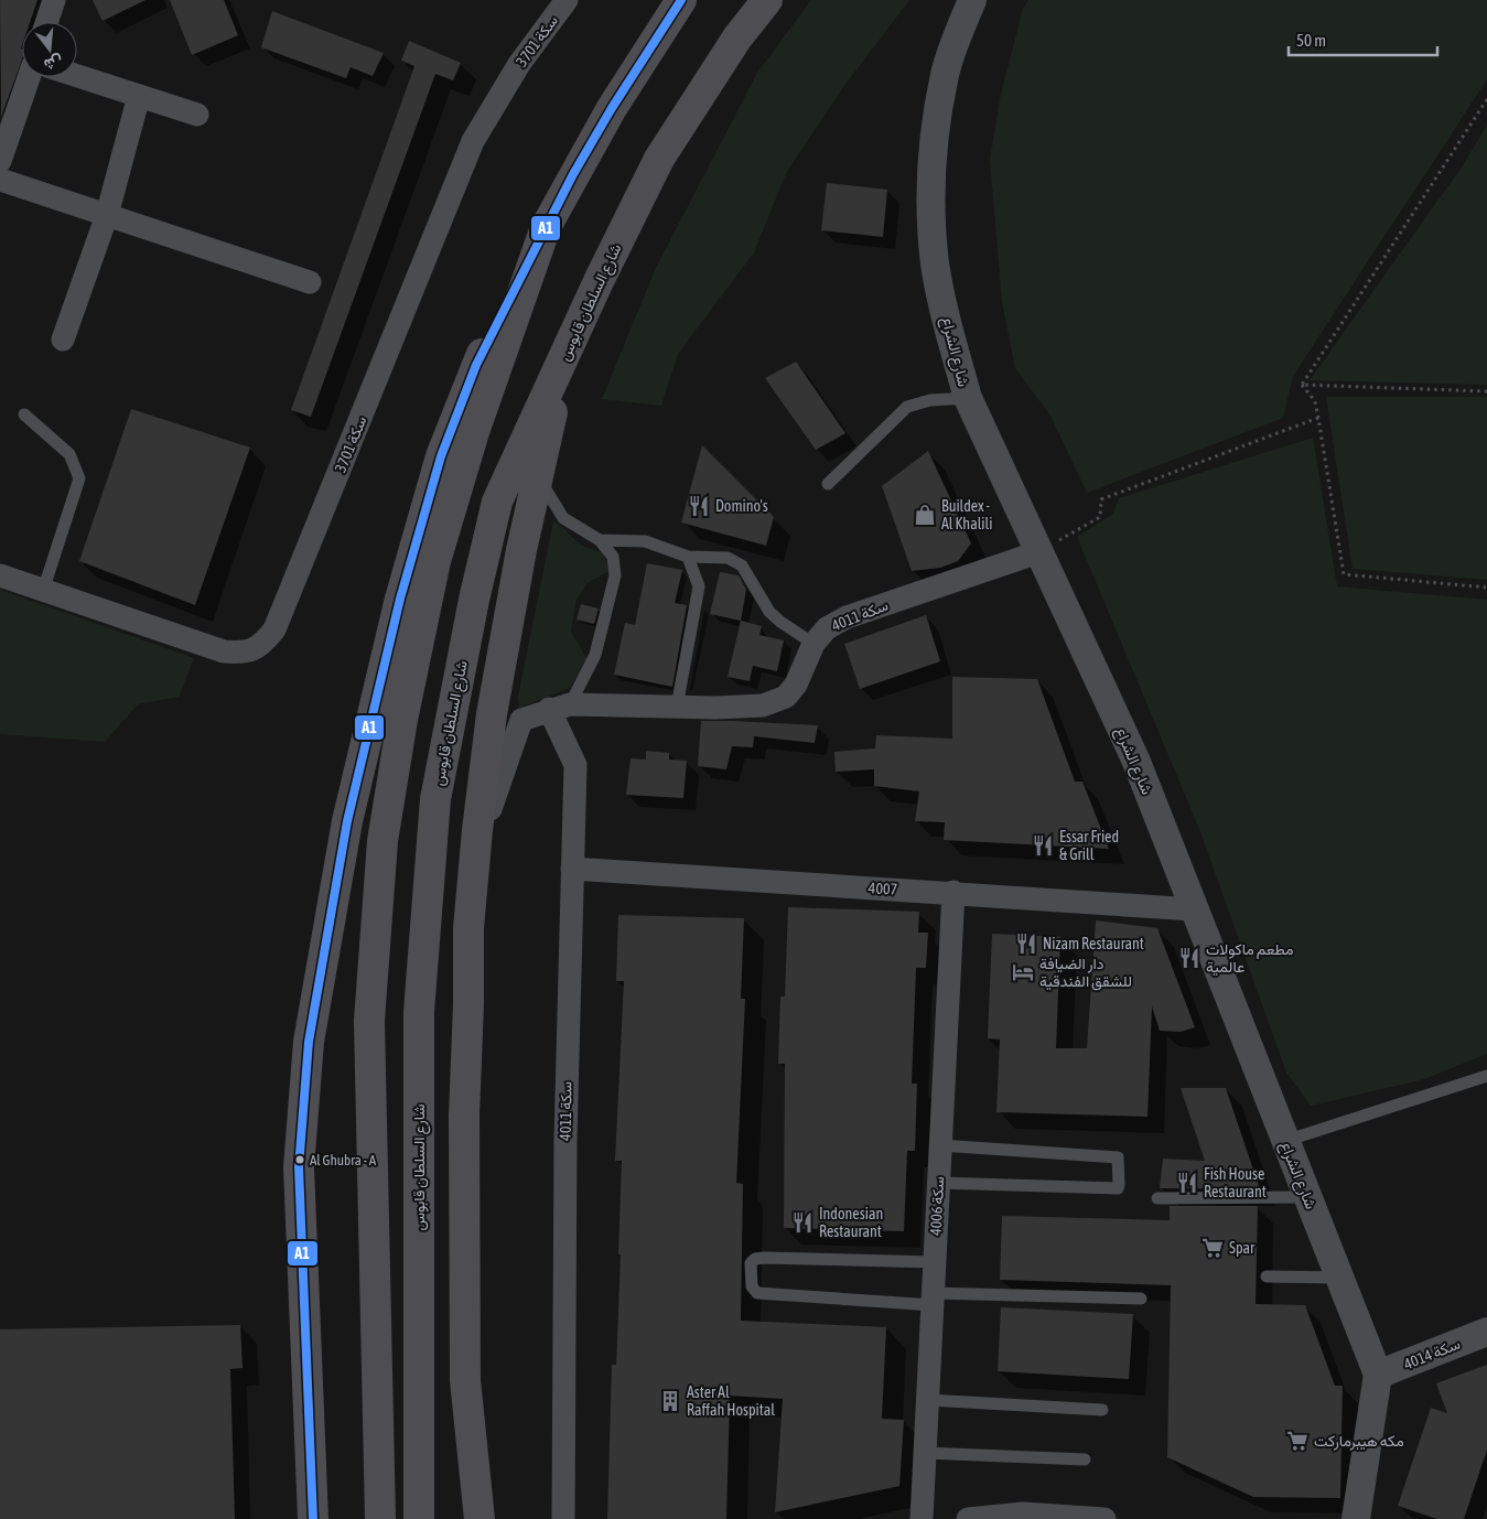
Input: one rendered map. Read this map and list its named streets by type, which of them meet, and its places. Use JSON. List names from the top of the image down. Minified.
{"streets":{"highway":["شارع السلطان قابوس"],"street":["سكة 3701","شارع الشراع","سكة 4011","4007","سكة 4006","سكة 4014"]},"crossings":[["شارع الشراع","سكة 4011"],["شارع الشراع","4007"],["شارع الشراع","سكة 4014"],["سكة 4011","4007"],["4007","سكة 4006"]],"places":{"restaurant":["Domino's","Essar Fried & Grill","Nizam Restaurant","مطعم ماكولات عالمية","Fish House Restaurant","Indonesian Restaurant"],"shop":["Buildex - Al Khalili"],"hotel":["دار الضيافة للشقق الفندقية"],"other":["Al Ghubra - A"],"supermarket":["Spar","مكه هيبرماركت"],"building":["Aster Al Raffah Hospital"]},"lines":["transit line A1"],"scale_bar":"50 m","north":"bottom"}
